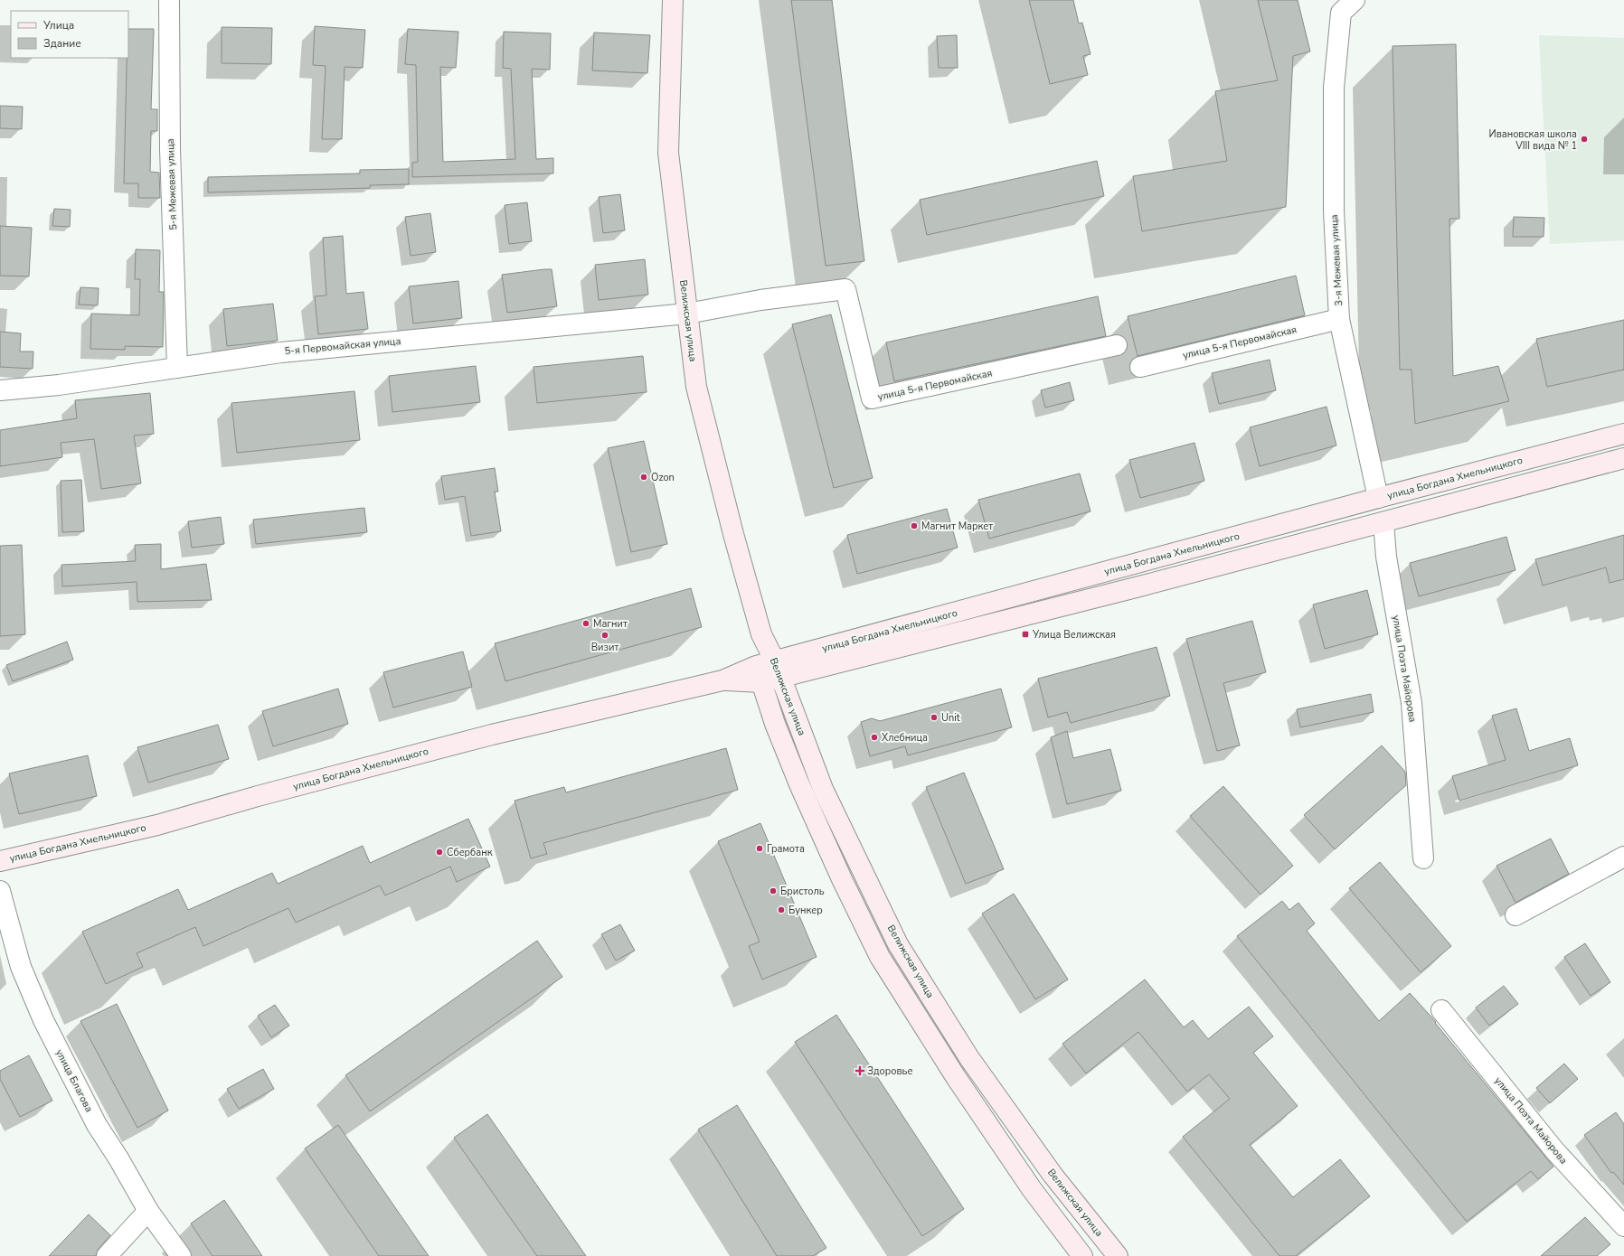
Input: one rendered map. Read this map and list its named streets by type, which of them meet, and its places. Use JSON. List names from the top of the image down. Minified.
{"streets":{"main road":["3-я Межевая улица","Велижская улица","улица Богдана Хмельницкого"],"street":["5-я Межевая улица","улица 5-я Первомайская","5-я Первомайская улица","улица Поэта Майорова","улица Благова"]},"crossings":[["5-я Межевая улица","5-я Первомайская улица"],["3-я Межевая улица","улица 5-я Первомайская"],["3-я Межевая улица","улица Богдана Хмельницкого"],["3-я Межевая улица","улица Поэта Майорова"],["Велижская улица","улица 5-я Первомайская"],["Велижская улица","5-я Первомайская улица"],["Велижская улица","улица Богдана Хмельницкого"],["улица 5-я Первомайская","5-я Первомайская улица"],["улица Богдана Хмельницкого","улица Поэта Майорова"]],"places":{"other":["Ивановская школа VIII вида № 1","Ozon","Магнит Маркет","Магнит","Визит","Unit","Хлебница","Грамота","Сбербанк","Бристоль","Бункер"],"transit":["Улица Велижская"],"health":["Здоровье"]},"legend":["Улица","Здание"]}
